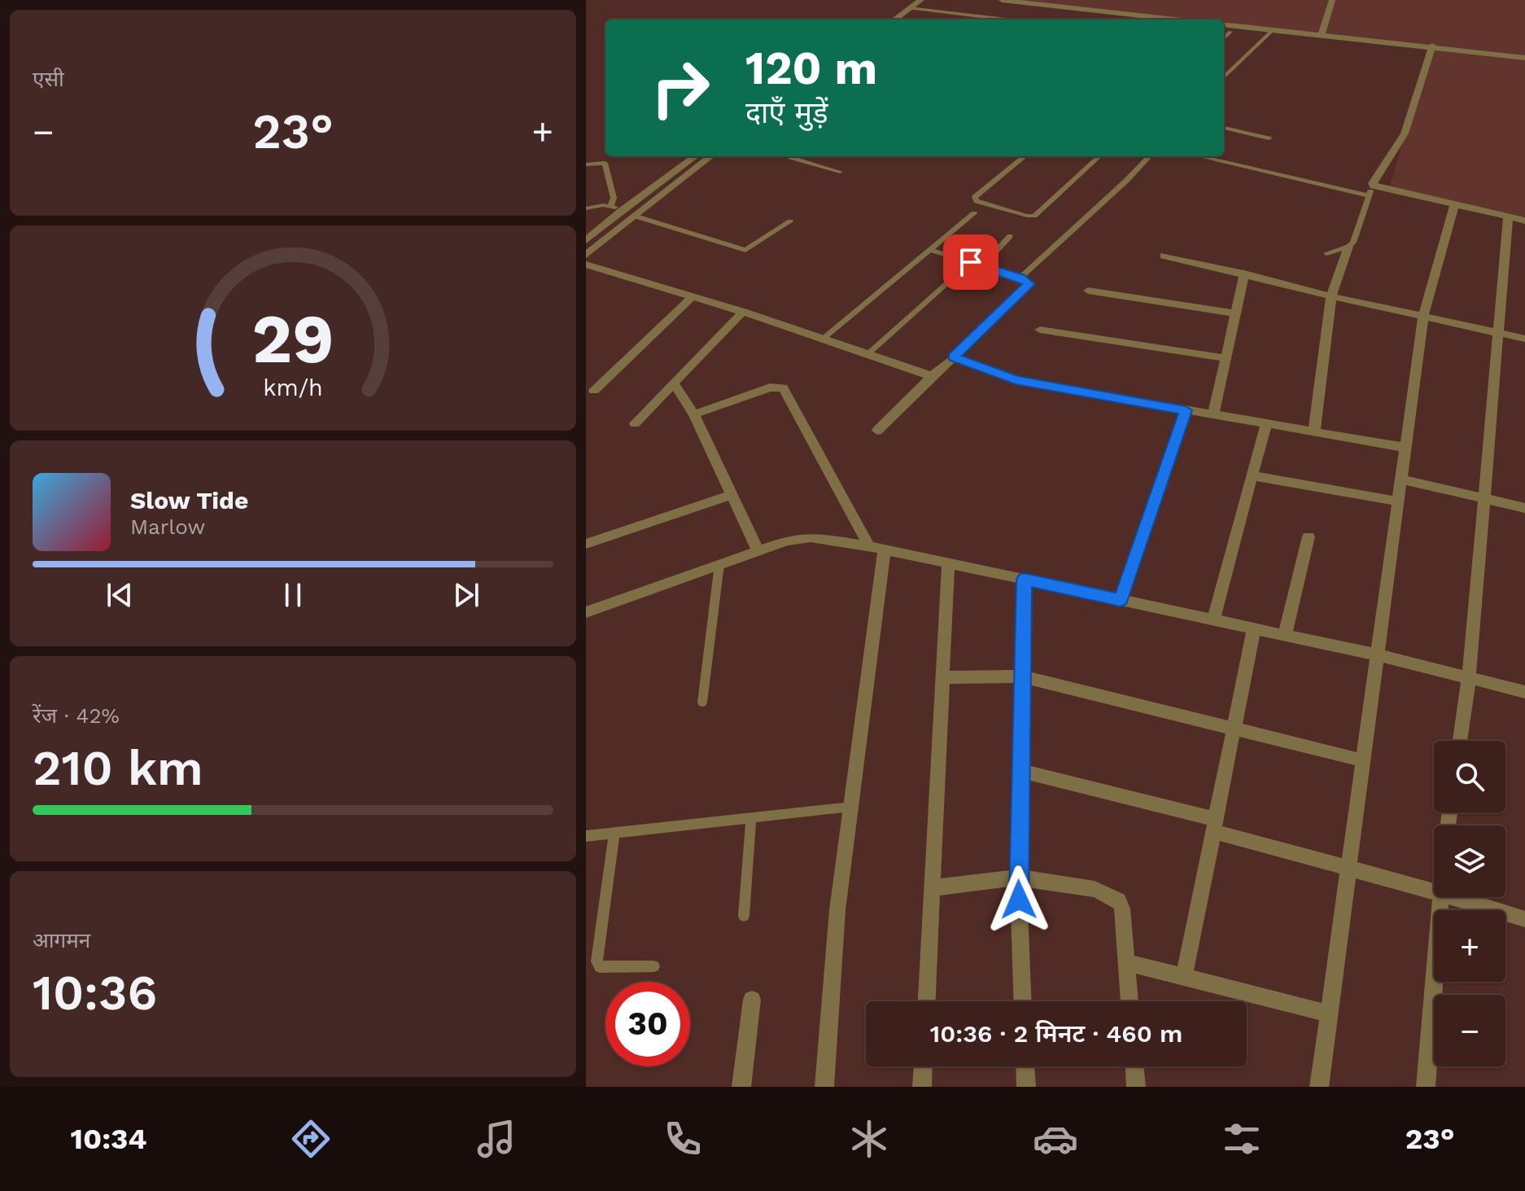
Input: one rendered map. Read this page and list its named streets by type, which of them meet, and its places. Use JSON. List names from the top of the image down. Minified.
{"page":{"tile":["एसी",["रेंज · 42%","210 km"],["आगमन","10:36"]],"turn":["120 m","दाएँ मुड़ें"],"heat":["−","23°","+"],"song":["Slow Tide","Marlow"],"map_buttons":["+","−"],"limit":"30","trip":"10:36 · 2 मिनट · 460 m","tabs":["10:34","23°"],"gauge":["29","km/h"]}}
